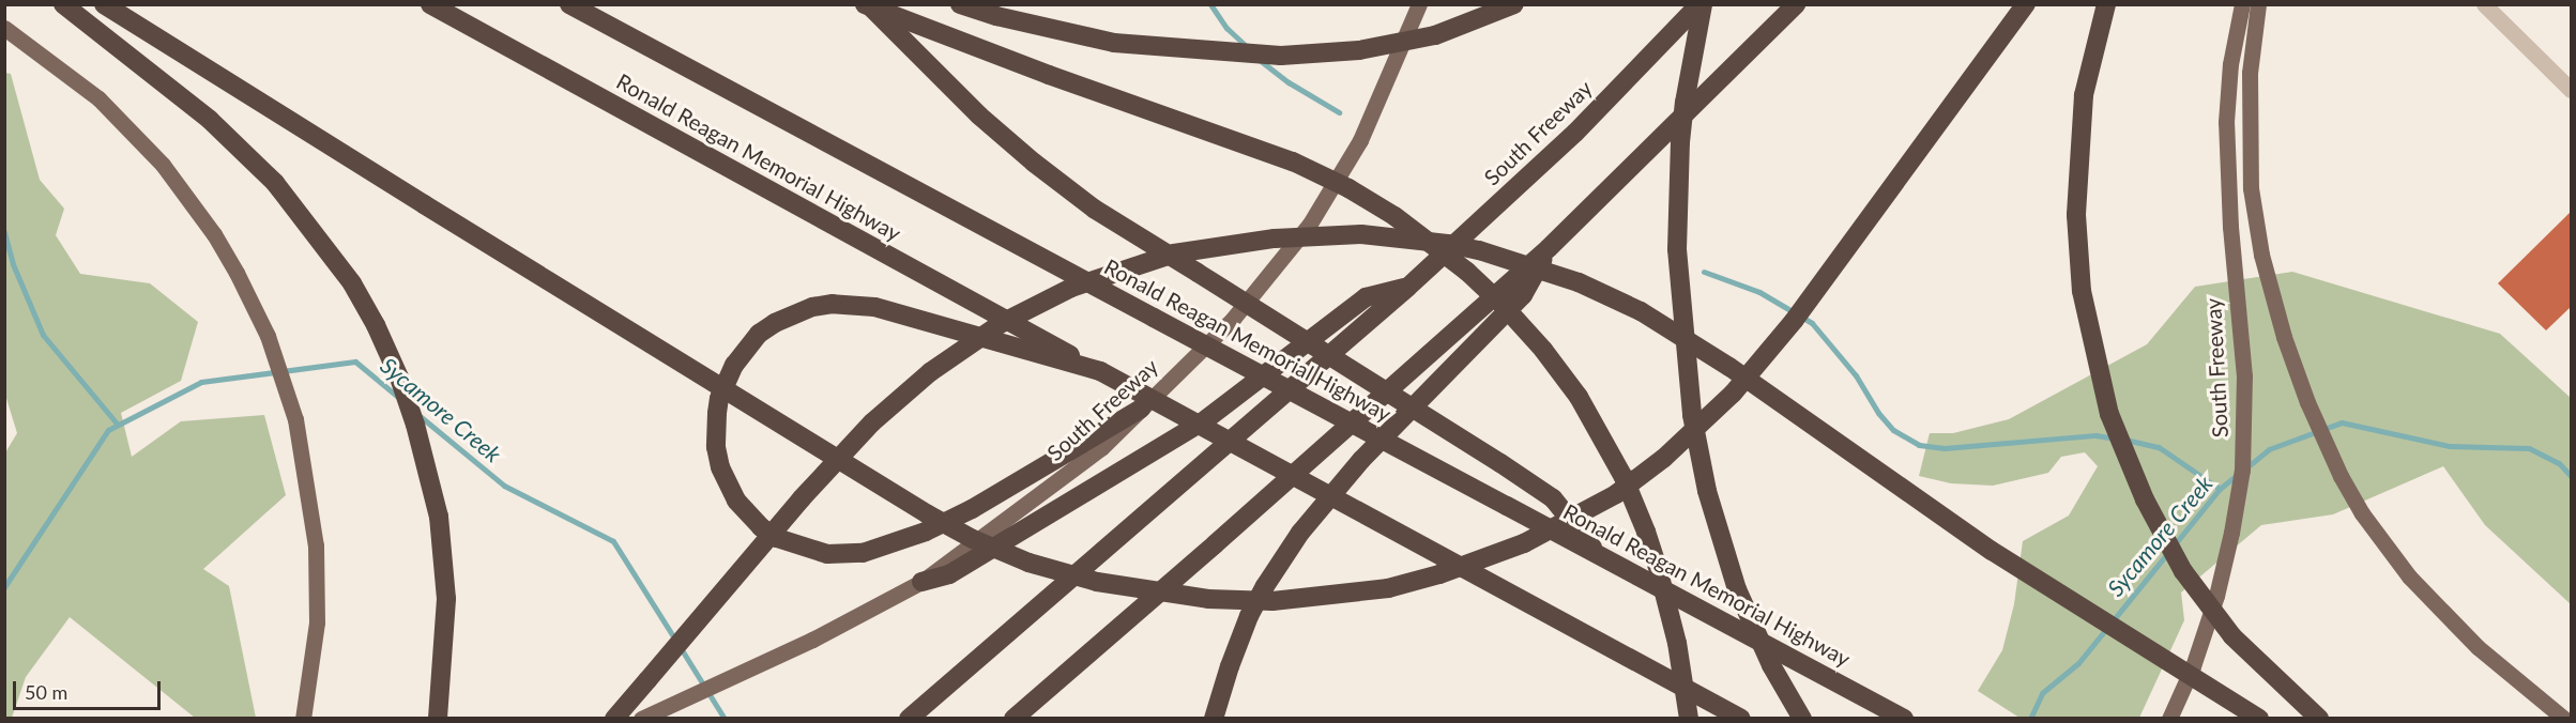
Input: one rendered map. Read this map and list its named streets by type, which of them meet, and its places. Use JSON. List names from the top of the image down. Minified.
{"streets":{"highway":["South Freeway","Ronald Reagan Memorial Highway"]},"water":["Sycamore Creek"],"scale_bar":"50 m"}
